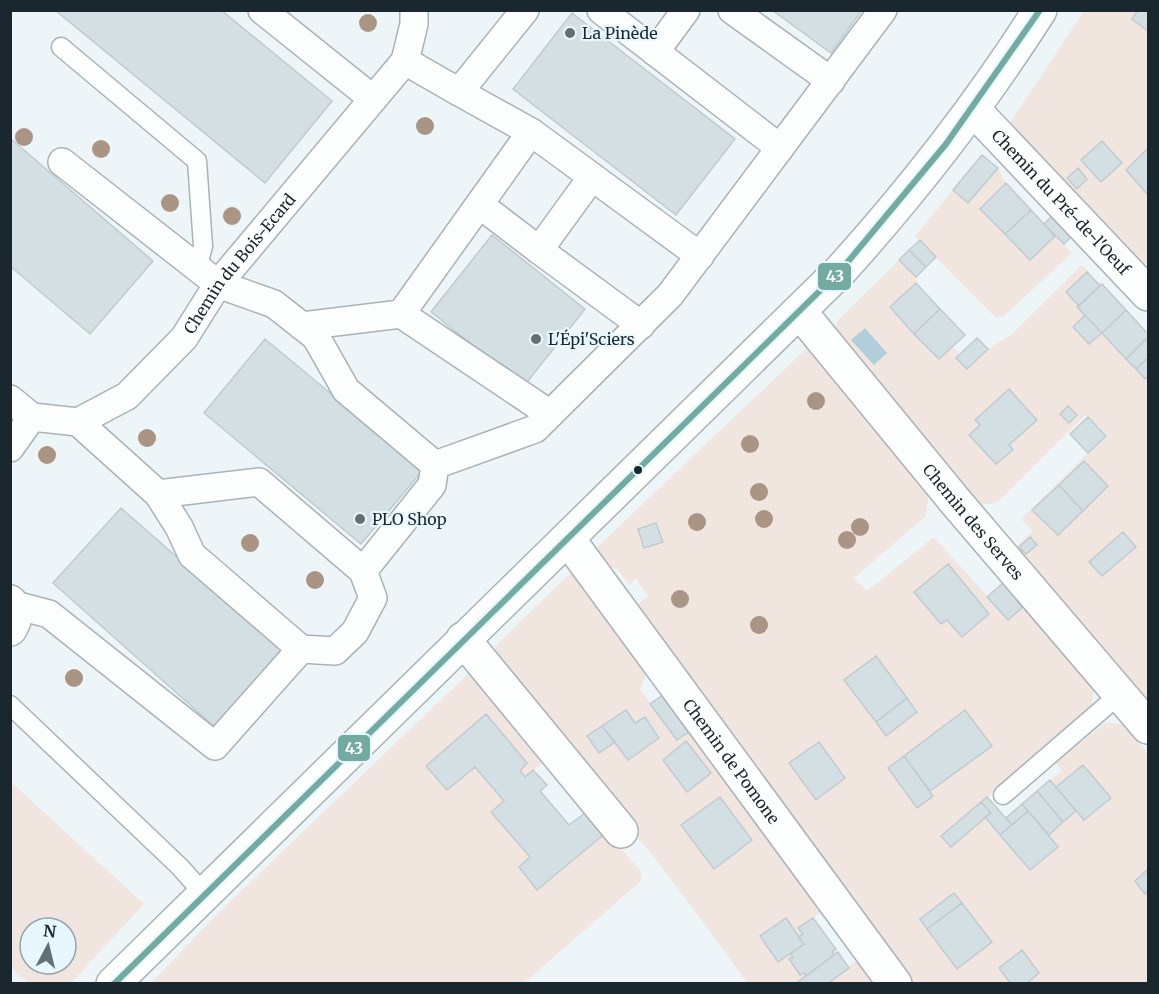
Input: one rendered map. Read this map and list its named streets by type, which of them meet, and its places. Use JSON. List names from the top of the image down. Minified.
{"streets":{"street":["Chemin du Pré-de-l'Oeuf","Chemin du Bois-Ecard","Chemin des Serves","Chemin de Pomone"]},"places":["La Pinède","L'Épi'Sciers","PLO Shop"],"lines":["transit line 43"],"north":"top"}
